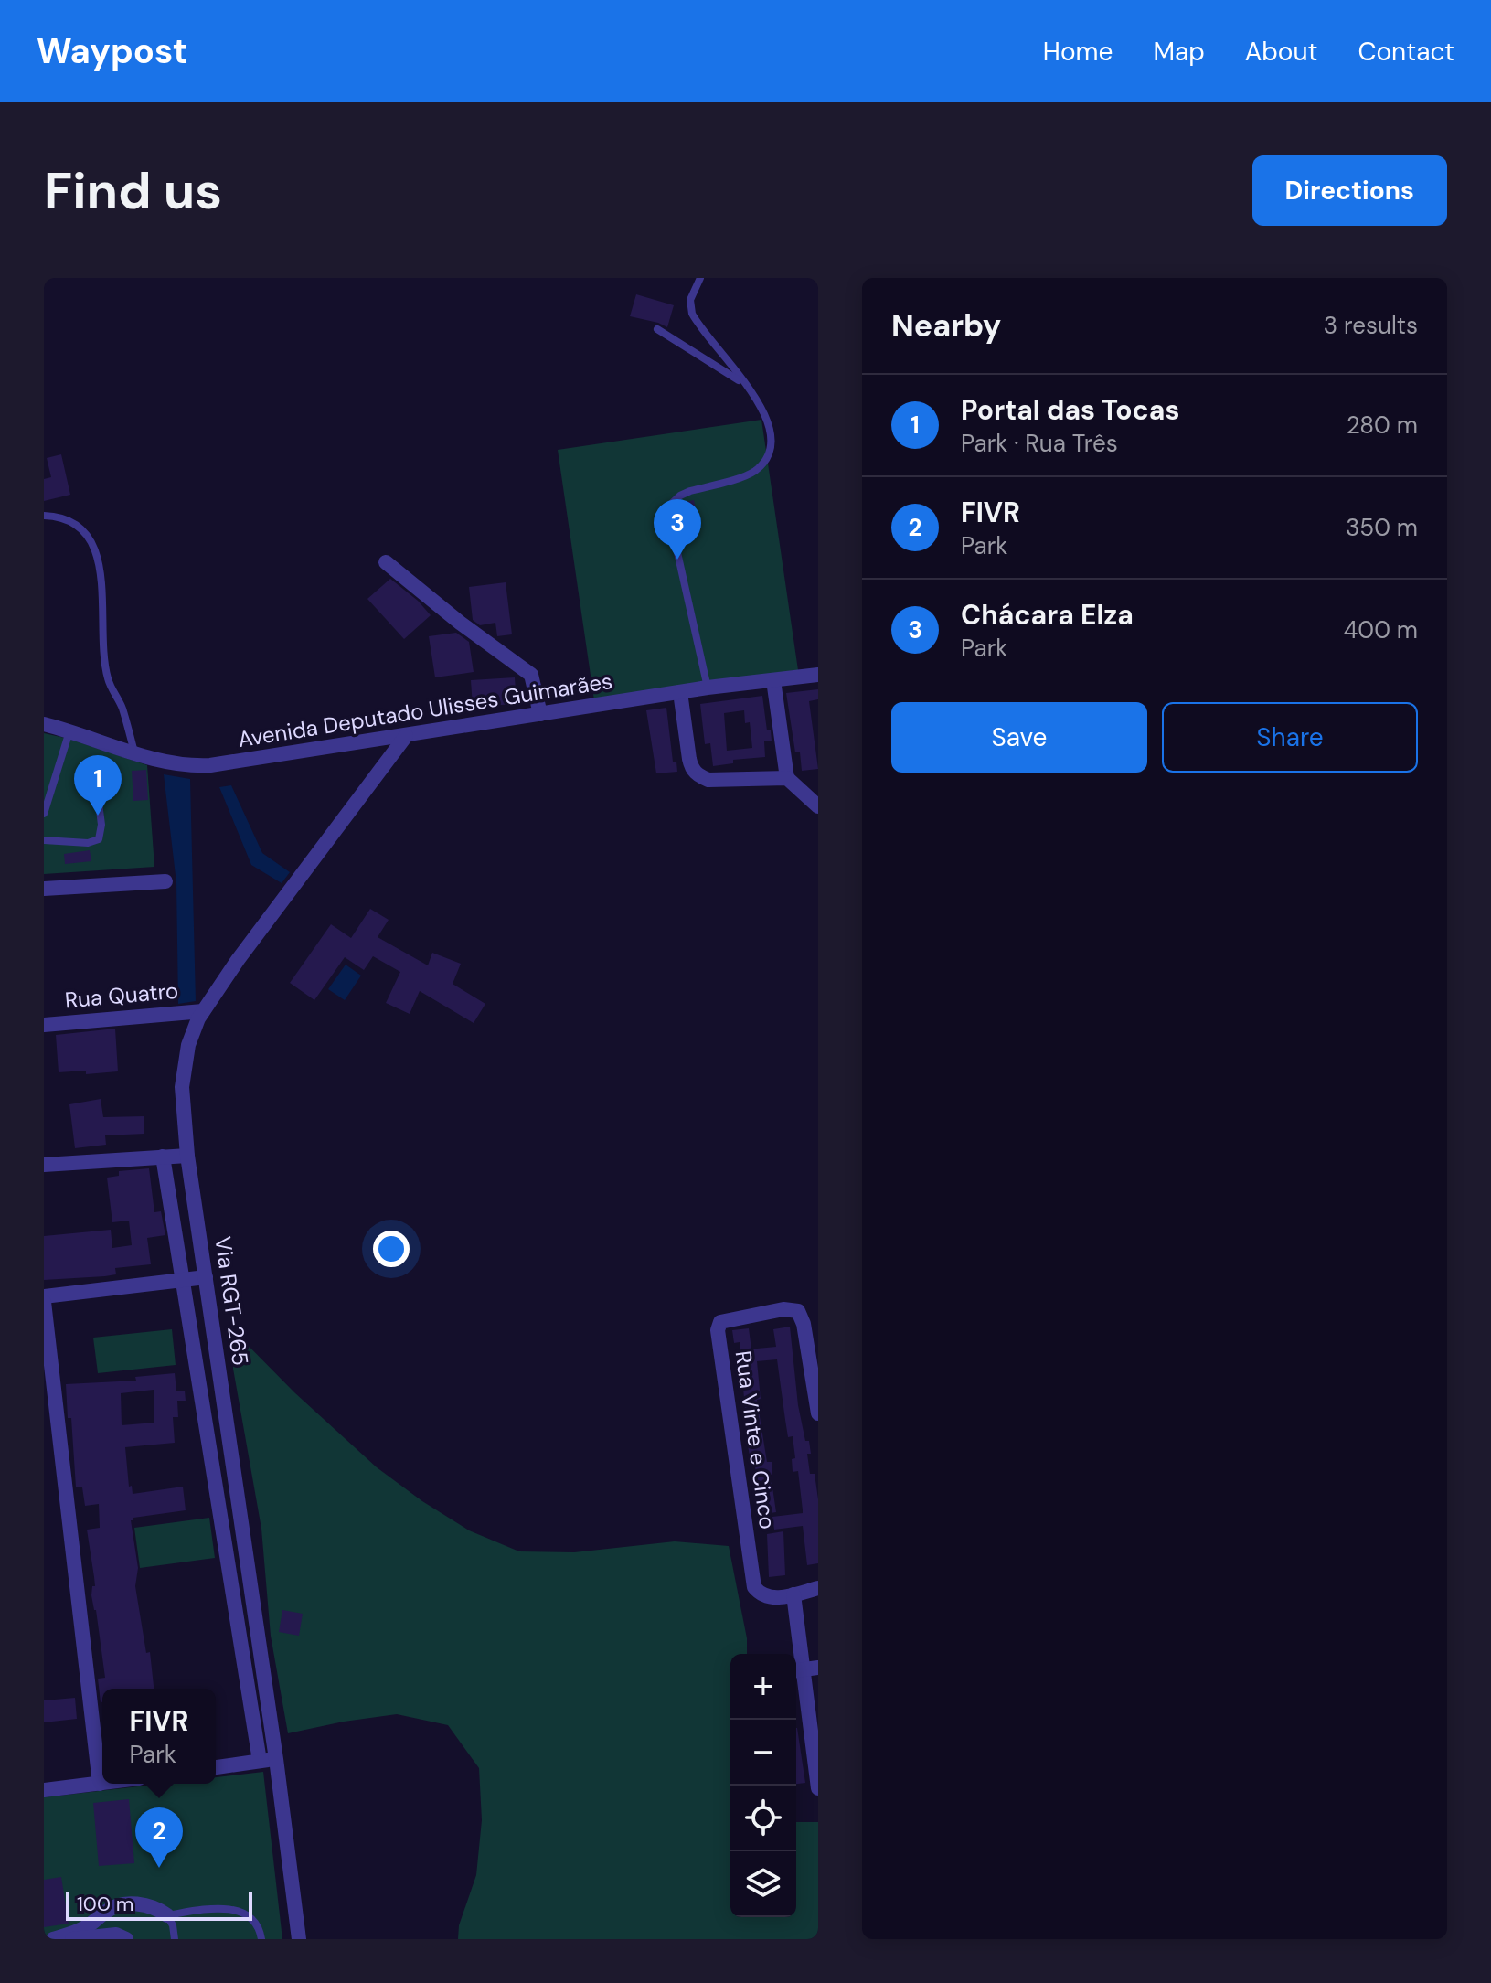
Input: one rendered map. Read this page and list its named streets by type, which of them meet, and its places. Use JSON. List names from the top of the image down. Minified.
{"streets":{"street":["Avenida Deputado Ulisses Guimarães","Rua Quatro","Via RGT-265","Rua Vinte e Cinco"]},"crossings":[["Avenida Deputado Ulisses Guimarães","Via RGT-265"],["Rua Quatro","Via RGT-265"]],"scale_bar":"100 m","page":{"header":"Waypost","nav":["Home","Map","About","Contact"],"buttons":["Directions",["Save","Share"]],"title":"Find us","heading":["Nearby","3 results"],"list":[{"mark":"1","name":"Portal das Tocas","note":"Park · Rua Três","value":"280 m"},{"mark":"2","name":"FIVR","note":"Park","value":"350 m"},{"mark":"3","name":"Chácara Elza","note":"Park","value":"400 m"}],"pins":["3","1","2"],"map_buttons":["+","−"],"popup":["FIVR","Park"],"scale":"100 m"}}
